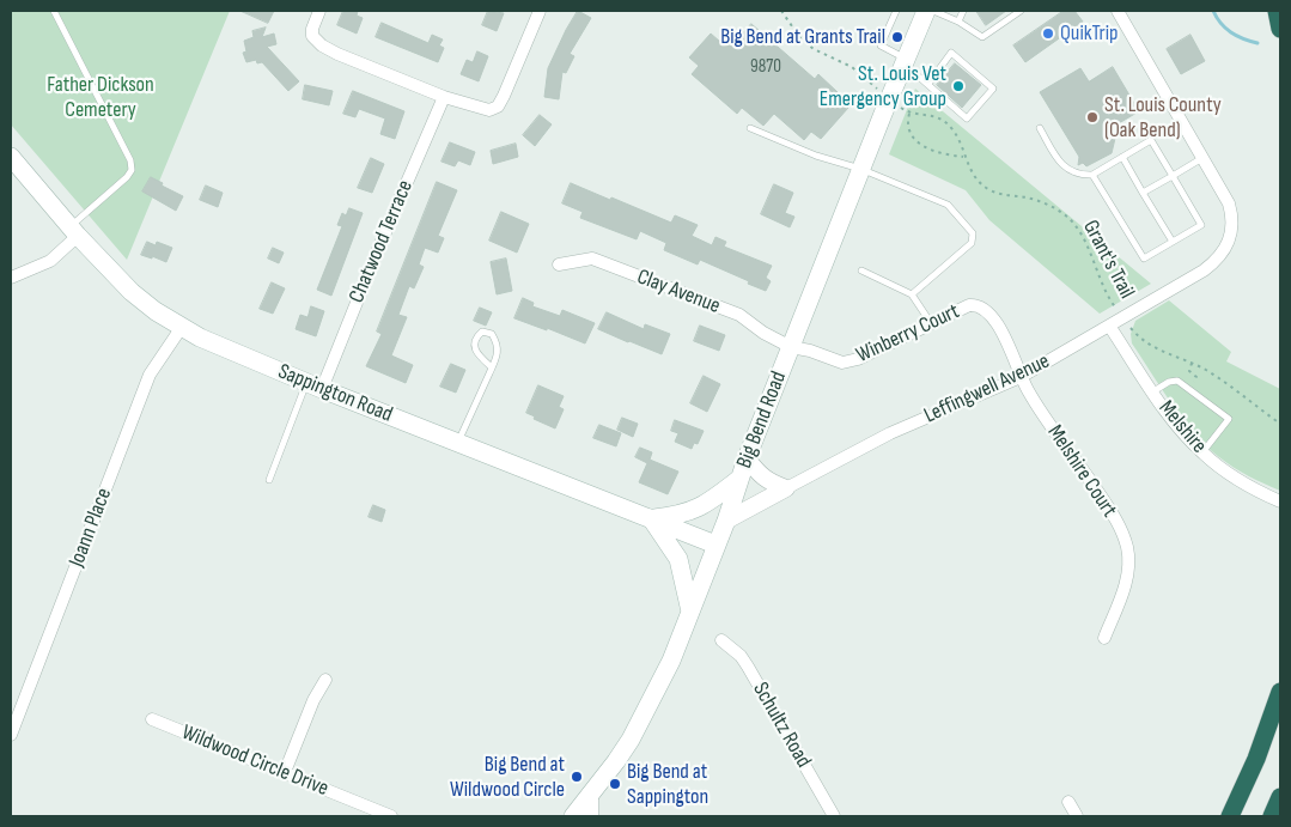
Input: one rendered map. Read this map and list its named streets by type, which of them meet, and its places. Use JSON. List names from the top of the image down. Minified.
{"streets":{"main road":["Sappington Road","Big Bend Road"],"street":["Chatwood Terrace","Clay Avenue","Winberry Court","Leffingwell Avenue","Melshire","Melshire Court","Joann Place","Schultz Road","Wildwood Circle Drive"],"path":["Grant's Trail"]},"crossings":[["Chatwood Terrace","Sappington Road"],["Grant's Trail","Leffingwell Avenue"],["Grant's Trail","Big Bend Road"],["Clay Avenue","Winberry Court"],["Clay Avenue","Big Bend Road"],["Winberry Court","Leffingwell Avenue"],["Winberry Court","Big Bend Road"],["Winberry Court","Melshire Court"],["Leffingwell Avenue","Big Bend Road"],["Leffingwell Avenue","Melshire"],["Leffingwell Avenue","Melshire Court"],["Sappington Road","Big Bend Road"],["Sappington Road","Joann Place"]],"parks":["Father Dickson Cemetery"],"places":["QuikTrip","Big Bend at Grants Trail","St. Louis Vet Emergency Group","St. Louis County (Oak Bend)","Big Bend at Wildwood Circle","Big Bend at Sappington"],"house_numbers":["9870"]}
